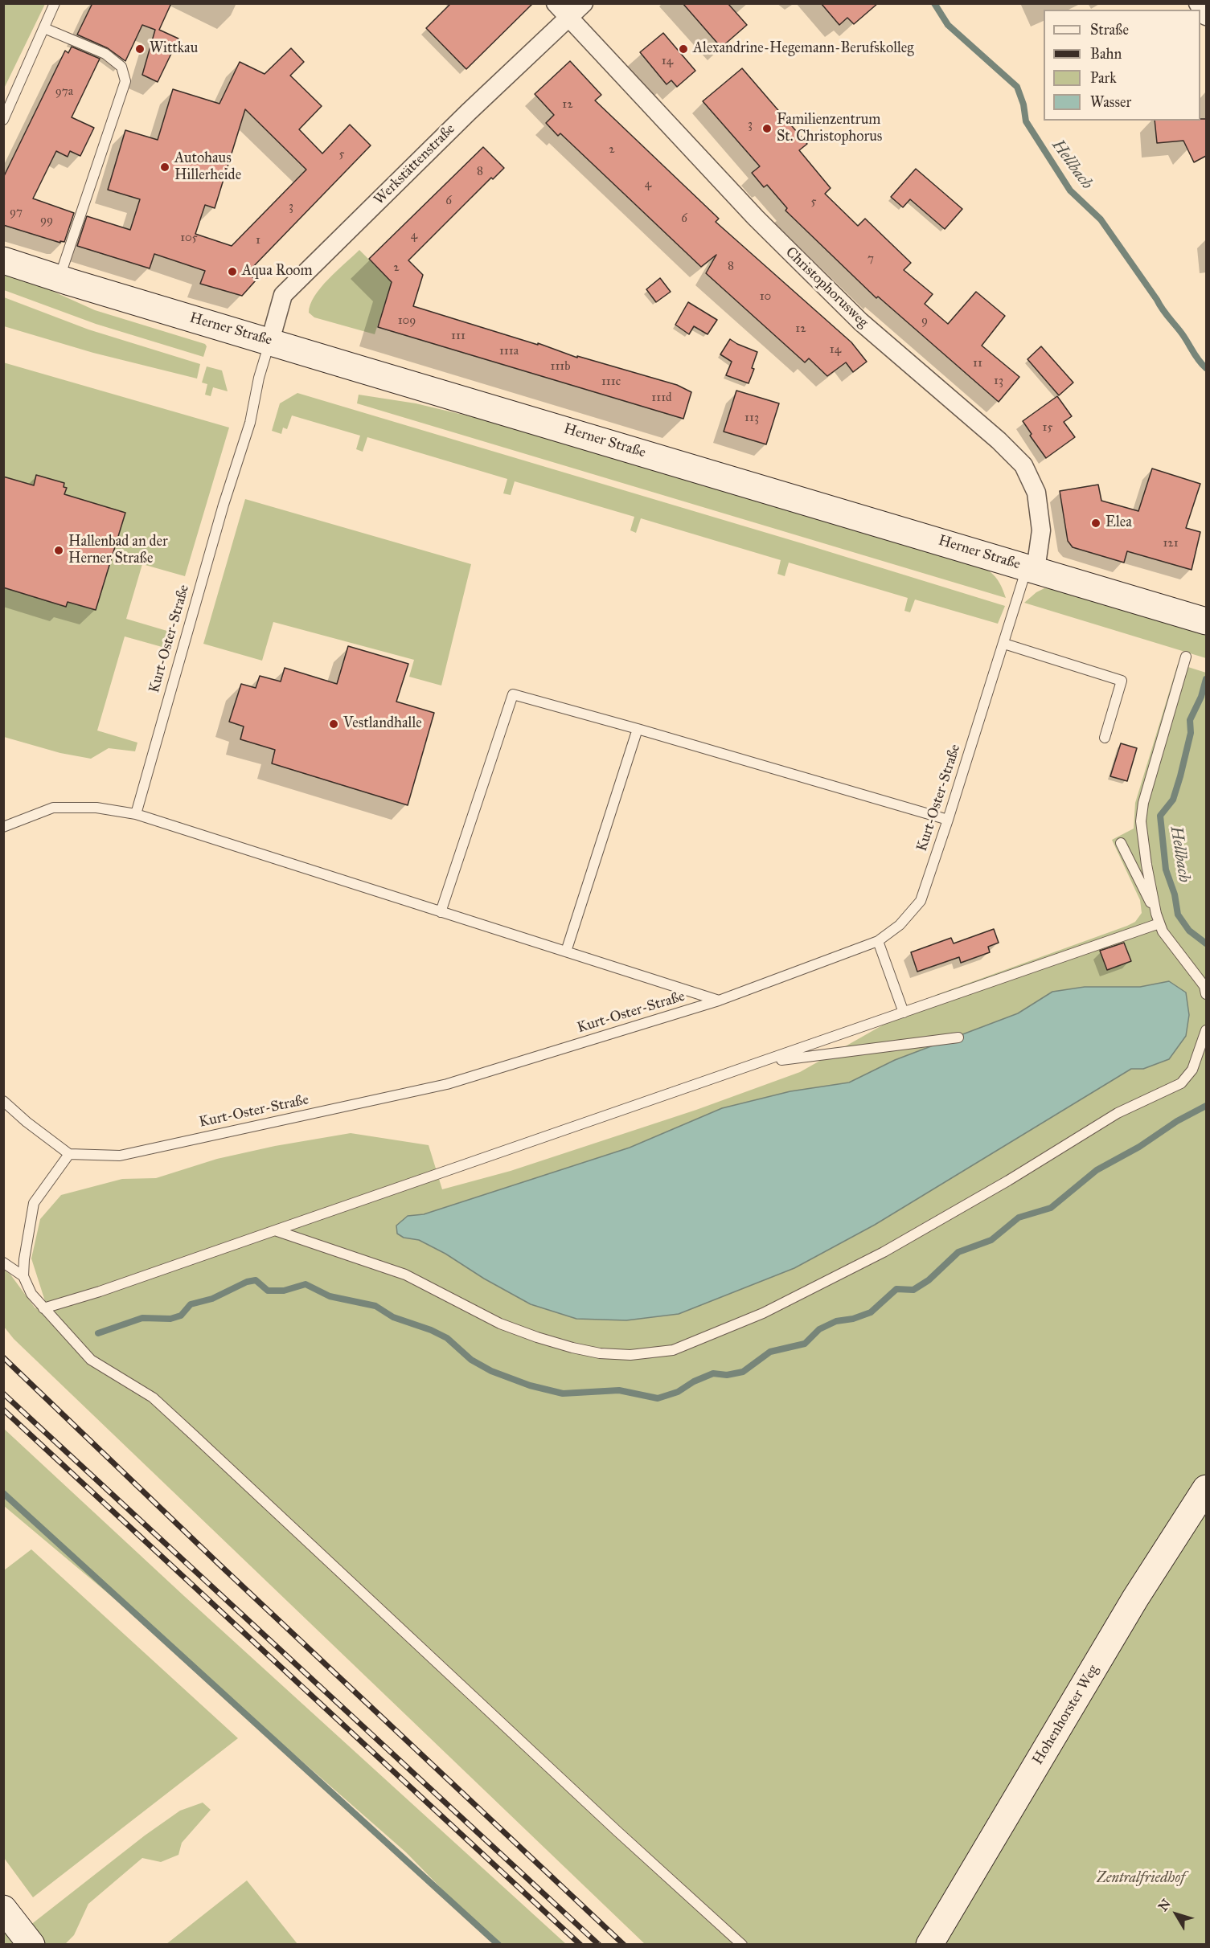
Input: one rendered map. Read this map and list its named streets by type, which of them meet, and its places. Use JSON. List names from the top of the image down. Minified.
{"streets":{"main road":["Herner Straße","Hohenhorster Weg"],"street":["Werkstättenstraße","Christophorusweg"],"lane":["Kurt-Oster-Straße"]},"crossings":[["Werkstättenstraße","Christophorusweg"],["Werkstättenstraße","Herner Straße"],["Werkstättenstraße","Kurt-Oster-Straße"],["Christophorusweg","Herner Straße"],["Christophorusweg","Kurt-Oster-Straße"],["Herner Straße","Kurt-Oster-Straße"]],"water":["Hellbach"],"parks":["Zentralfriedhof"],"places":["Wittkau","Alexandrine-Hegemann-Berufskolleg","Familienzentrum St. Christophorus","Autohaus Hillerheide","Aqua Room","Elea","Hallenbad an der Herner Straße","Vestlandhalle"],"house_numbers":["14","97a","12","3","2","5","8","4","6","5","3","97","6","99","4","105","1","7","8","2","10","109","9","12","111","14","111a","11","111b","13","111c","111d","113","15","121"],"legend":["Straße","Bahn","Park","Wasser"],"north":"top left"}
